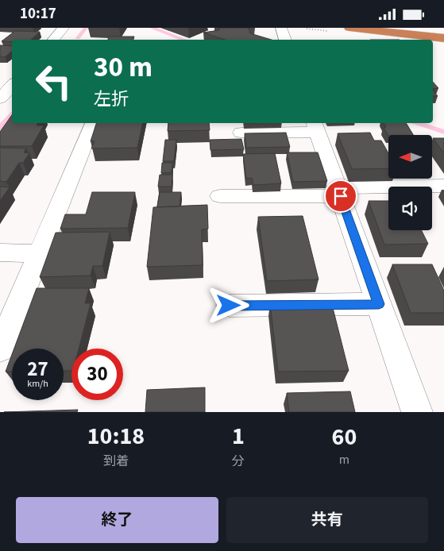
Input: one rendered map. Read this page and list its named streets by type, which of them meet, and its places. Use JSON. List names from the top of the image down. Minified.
{"north":"left","page":{"status":"10:17","turn":["30 m","左折"],"speed":"27 km/h","limit":"30","eta":["10:18","到着","1","分","60","m"],"buttons":["終了","共有"]}}
